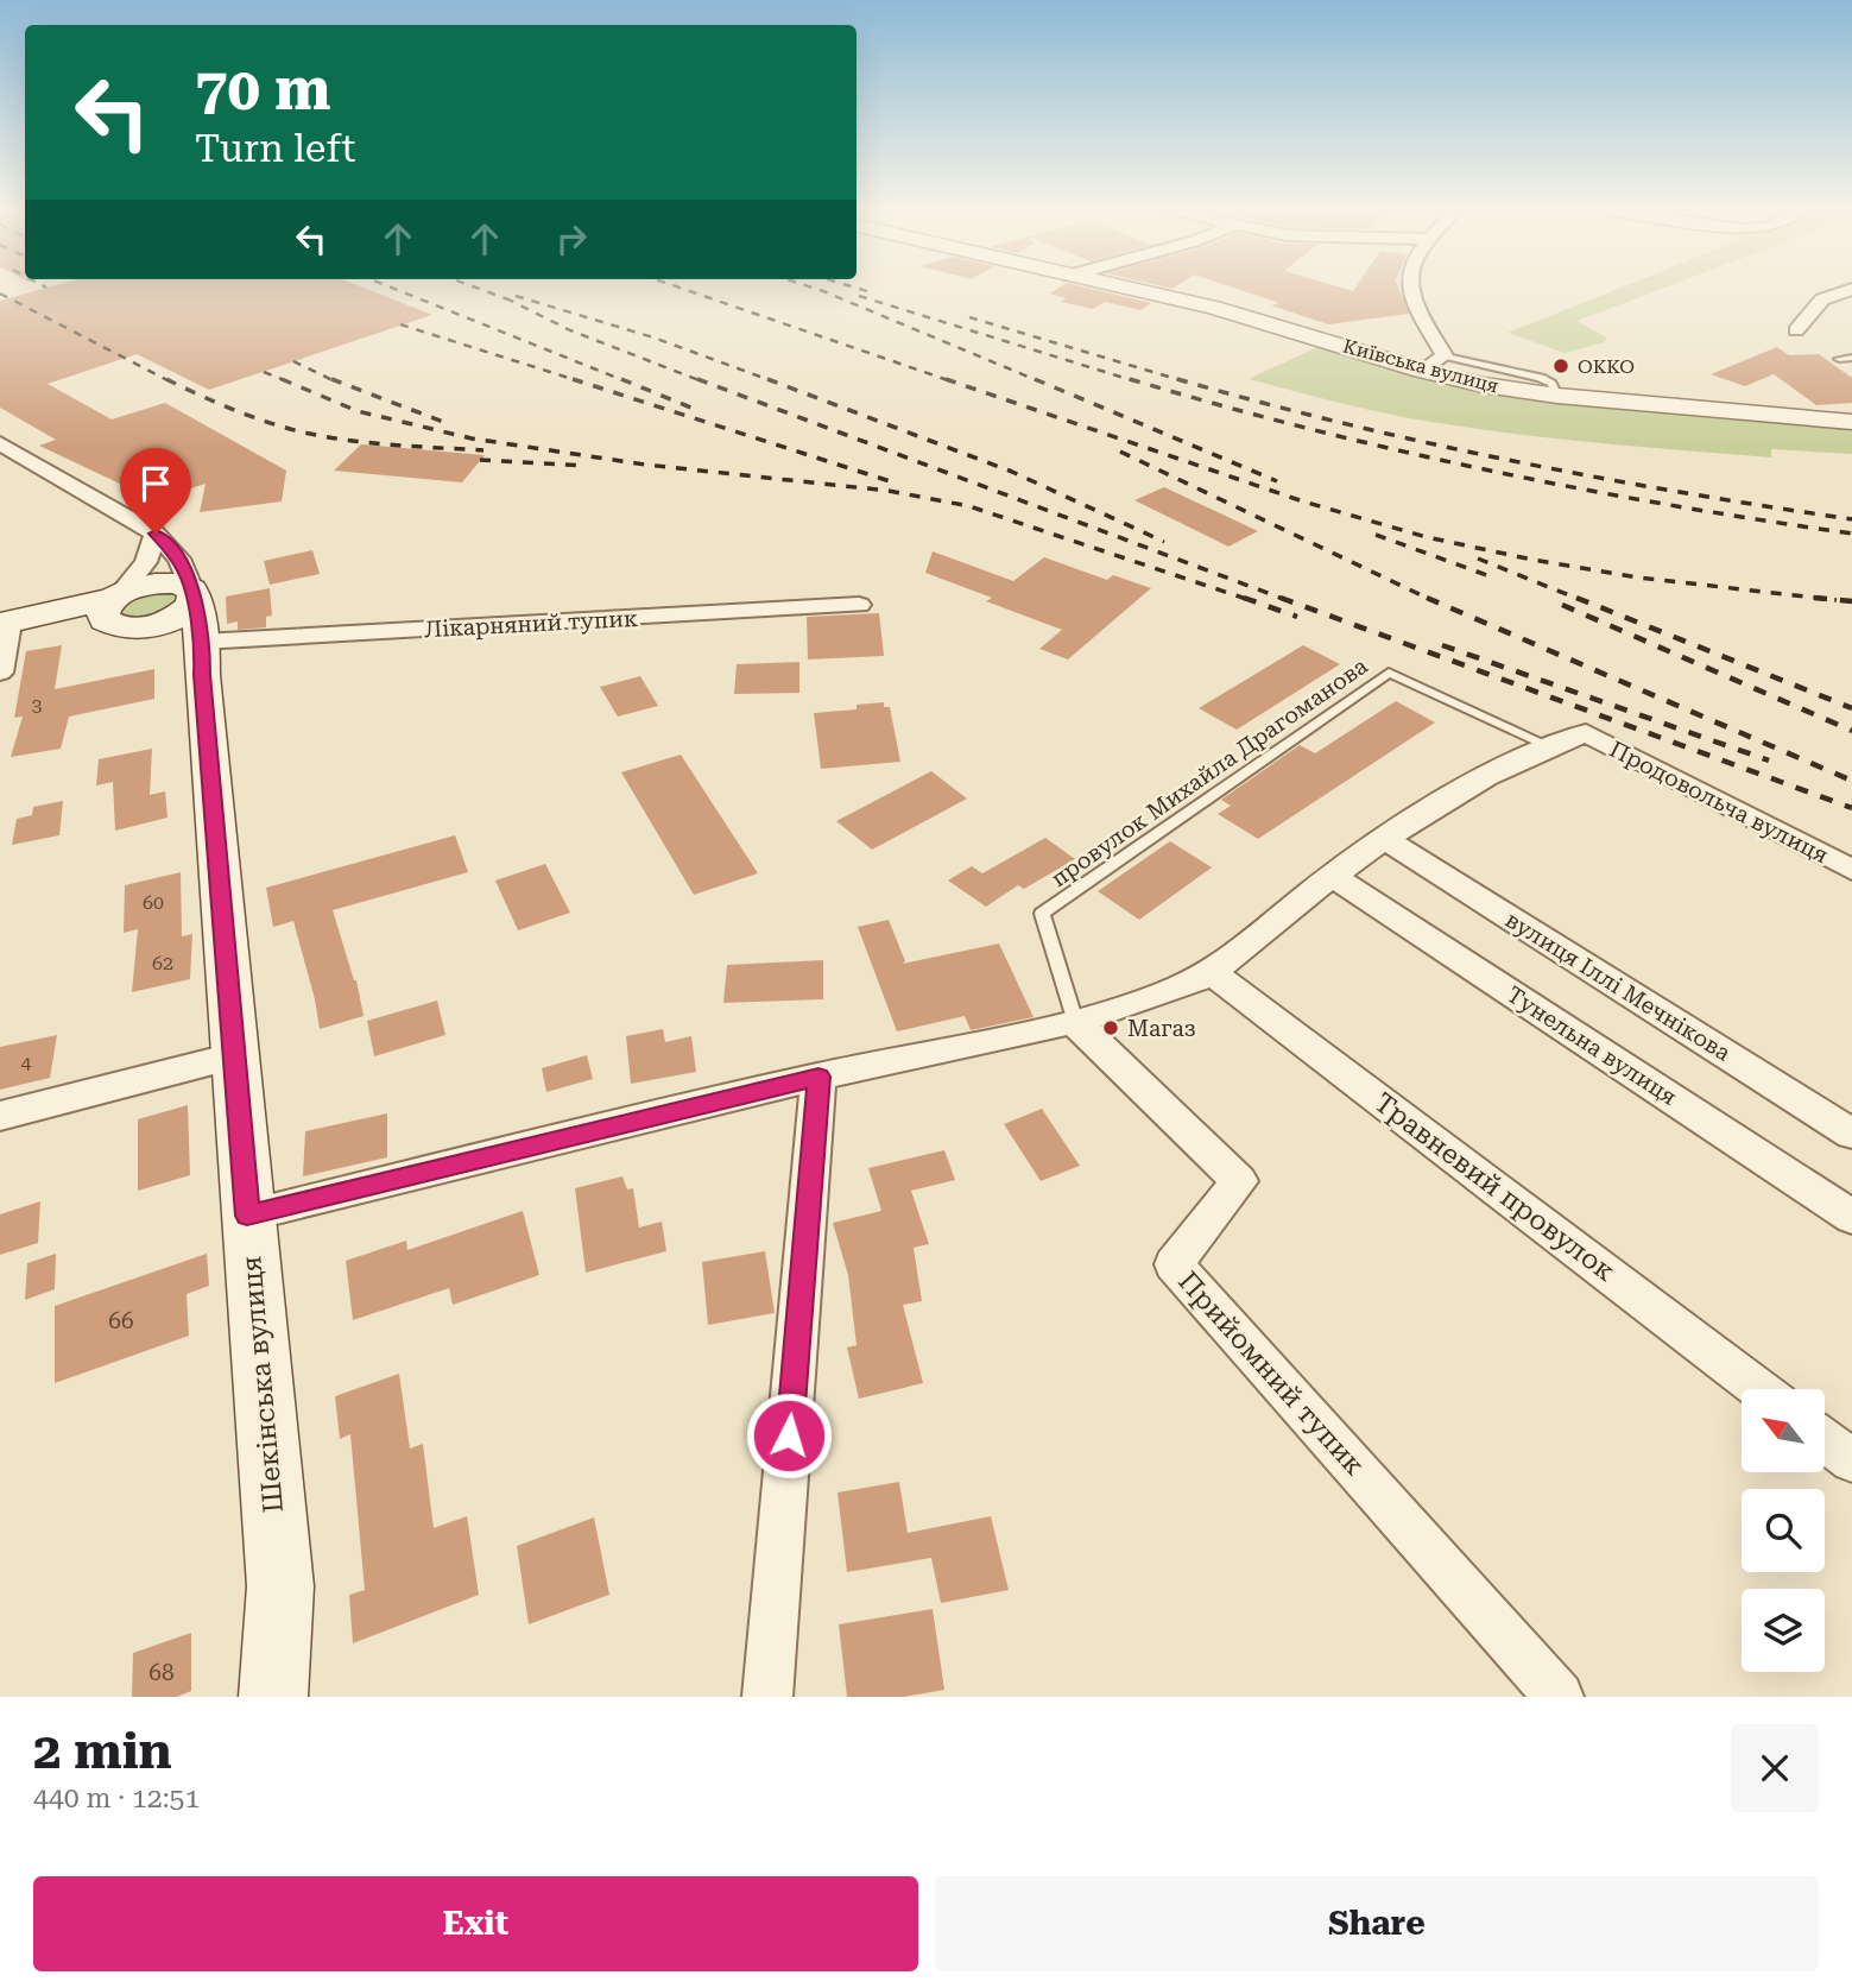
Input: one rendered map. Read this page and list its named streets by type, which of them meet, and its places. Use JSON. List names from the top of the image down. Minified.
{"streets":{"main road":["Шекінська вулиця"],"street":["Київська вулиця","Лікарняний тупик","Продовольча вулиця","вулиця Іллі Мечнікова","Тунельна вулиця","Травневий провулок","Прийомний тупик"],"lane":["провулок Михайла Драгоманова"]},"crossings":[["Лікарняний тупик","Шекінська вулиця"],["провулок Михайла Драгоманова","Продовольча вулиця"],["провулок Михайла Драгоманова","Прийомний тупик"]],"places":["ОККО","Магаз"],"house_numbers":["3","60","62","4","66","68"],"north":"top left","page":{"turn":["70 m","Turn left"],"heading":["2 min","440 m · 12:51"],"buttons":["Exit","Share"]}}
